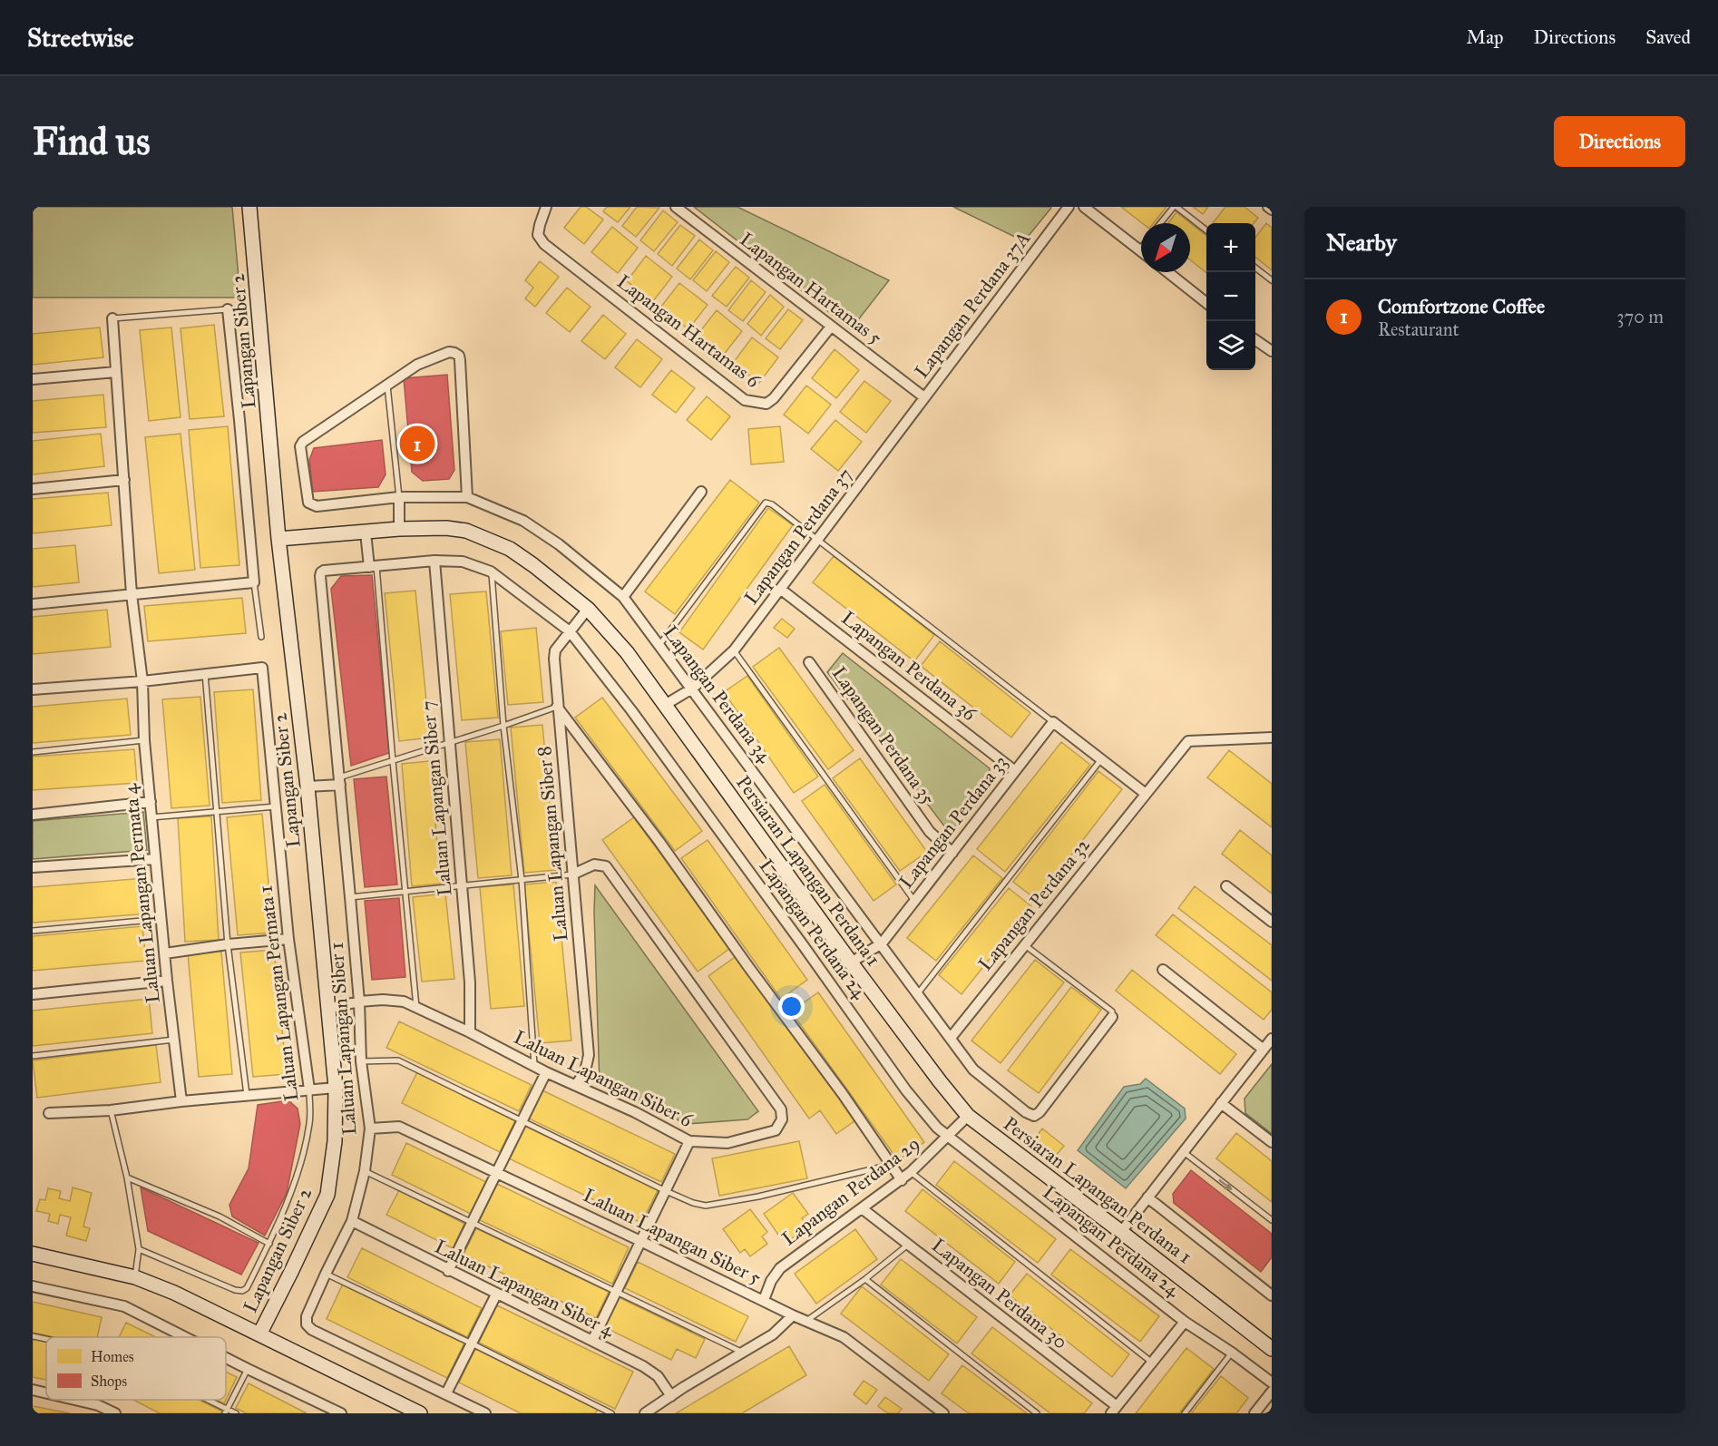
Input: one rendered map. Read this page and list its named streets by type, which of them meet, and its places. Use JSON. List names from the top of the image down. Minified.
{"streets":{"street":["Lapangan Hartamas 5","Lapangan Perdana 37A","Lapangan Hartamas 6","Lapangan Siber 2","Lapangan Perdana 37","Lapangan Perdana 36","Lapangan Perdana 34","Lapangan Perdana 35","Laluan Lapangan Siber 7","Lapangan Perdana 33","Laluan Lapangan Siber 8","Persiaran Lapangan Perdana 1","Laluan Lapangan Permata 4","Lapangan Perdana 32","Lapangan Perdana 24","Laluan Lapangan Permata 1","Laluan Lapangan Siber 1","Laluan Lapangan Siber 6","Lapangan Perdana 29","Laluan Lapangan Siber 5","Laluan Lapangan Siber 4","Lapangan Perdana 30"]},"crossings":[["Lapangan Hartamas 5","Lapangan Perdana 37A"],["Lapangan Hartamas 5","Lapangan Hartamas 6"],["Lapangan Hartamas 5","Lapangan Perdana 37"],["Lapangan Perdana 37A","Lapangan Perdana 37"],["Lapangan Siber 2","Persiaran Lapangan Perdana 1"],["Lapangan Siber 2","Laluan Lapangan Siber 6"],["Lapangan Perdana 37","Lapangan Perdana 36"],["Lapangan Perdana 37","Lapangan Perdana 34"],["Lapangan Perdana 37","Persiaran Lapangan Perdana 1"],["Lapangan Perdana 36","Lapangan Perdana 33"],["Lapangan Perdana 34","Lapangan Perdana 33"],["Lapangan Perdana 34","Lapangan Perdana 32"],["Lapangan Perdana 35","Lapangan Perdana 33"],["Laluan Lapangan Siber 7","Lapangan Perdana 24"],["Laluan Lapangan Siber 7","Laluan Lapangan Siber 6"],["Laluan Lapangan Siber 8","Persiaran Lapangan Perdana 1"],["Laluan Lapangan Siber 8","Lapangan Perdana 24"],["Laluan Lapangan Siber 8","Laluan Lapangan Siber 6"],["Persiaran Lapangan Perdana 1","Lapangan Perdana 29"],["Lapangan Perdana 24","Laluan Lapangan Siber 1"],["Lapangan Perdana 24","Lapangan Perdana 29"],["Laluan Lapangan Siber 1","Laluan Lapangan Siber 6"],["Laluan Lapangan Siber 1","Laluan Lapangan Siber 5"],["Laluan Lapangan Siber 1","Laluan Lapangan Siber 4"],["Lapangan Perdana 29","Laluan Lapangan Siber 5"],["Lapangan Perdana 29","Lapangan Perdana 30"]],"legend":["Homes","Shops"],"north":"bottom left","page":{"header":"Streetwise","nav":["Map","Directions","Saved"],"buttons":"Directions","title":"Find us","heading":"Nearby","map_buttons":["+","−"],"list":[{"mark":"1","name":"Comfortzone Coffee","note":"Restaurant","value":"370 m"}],"pins":"1"}}
